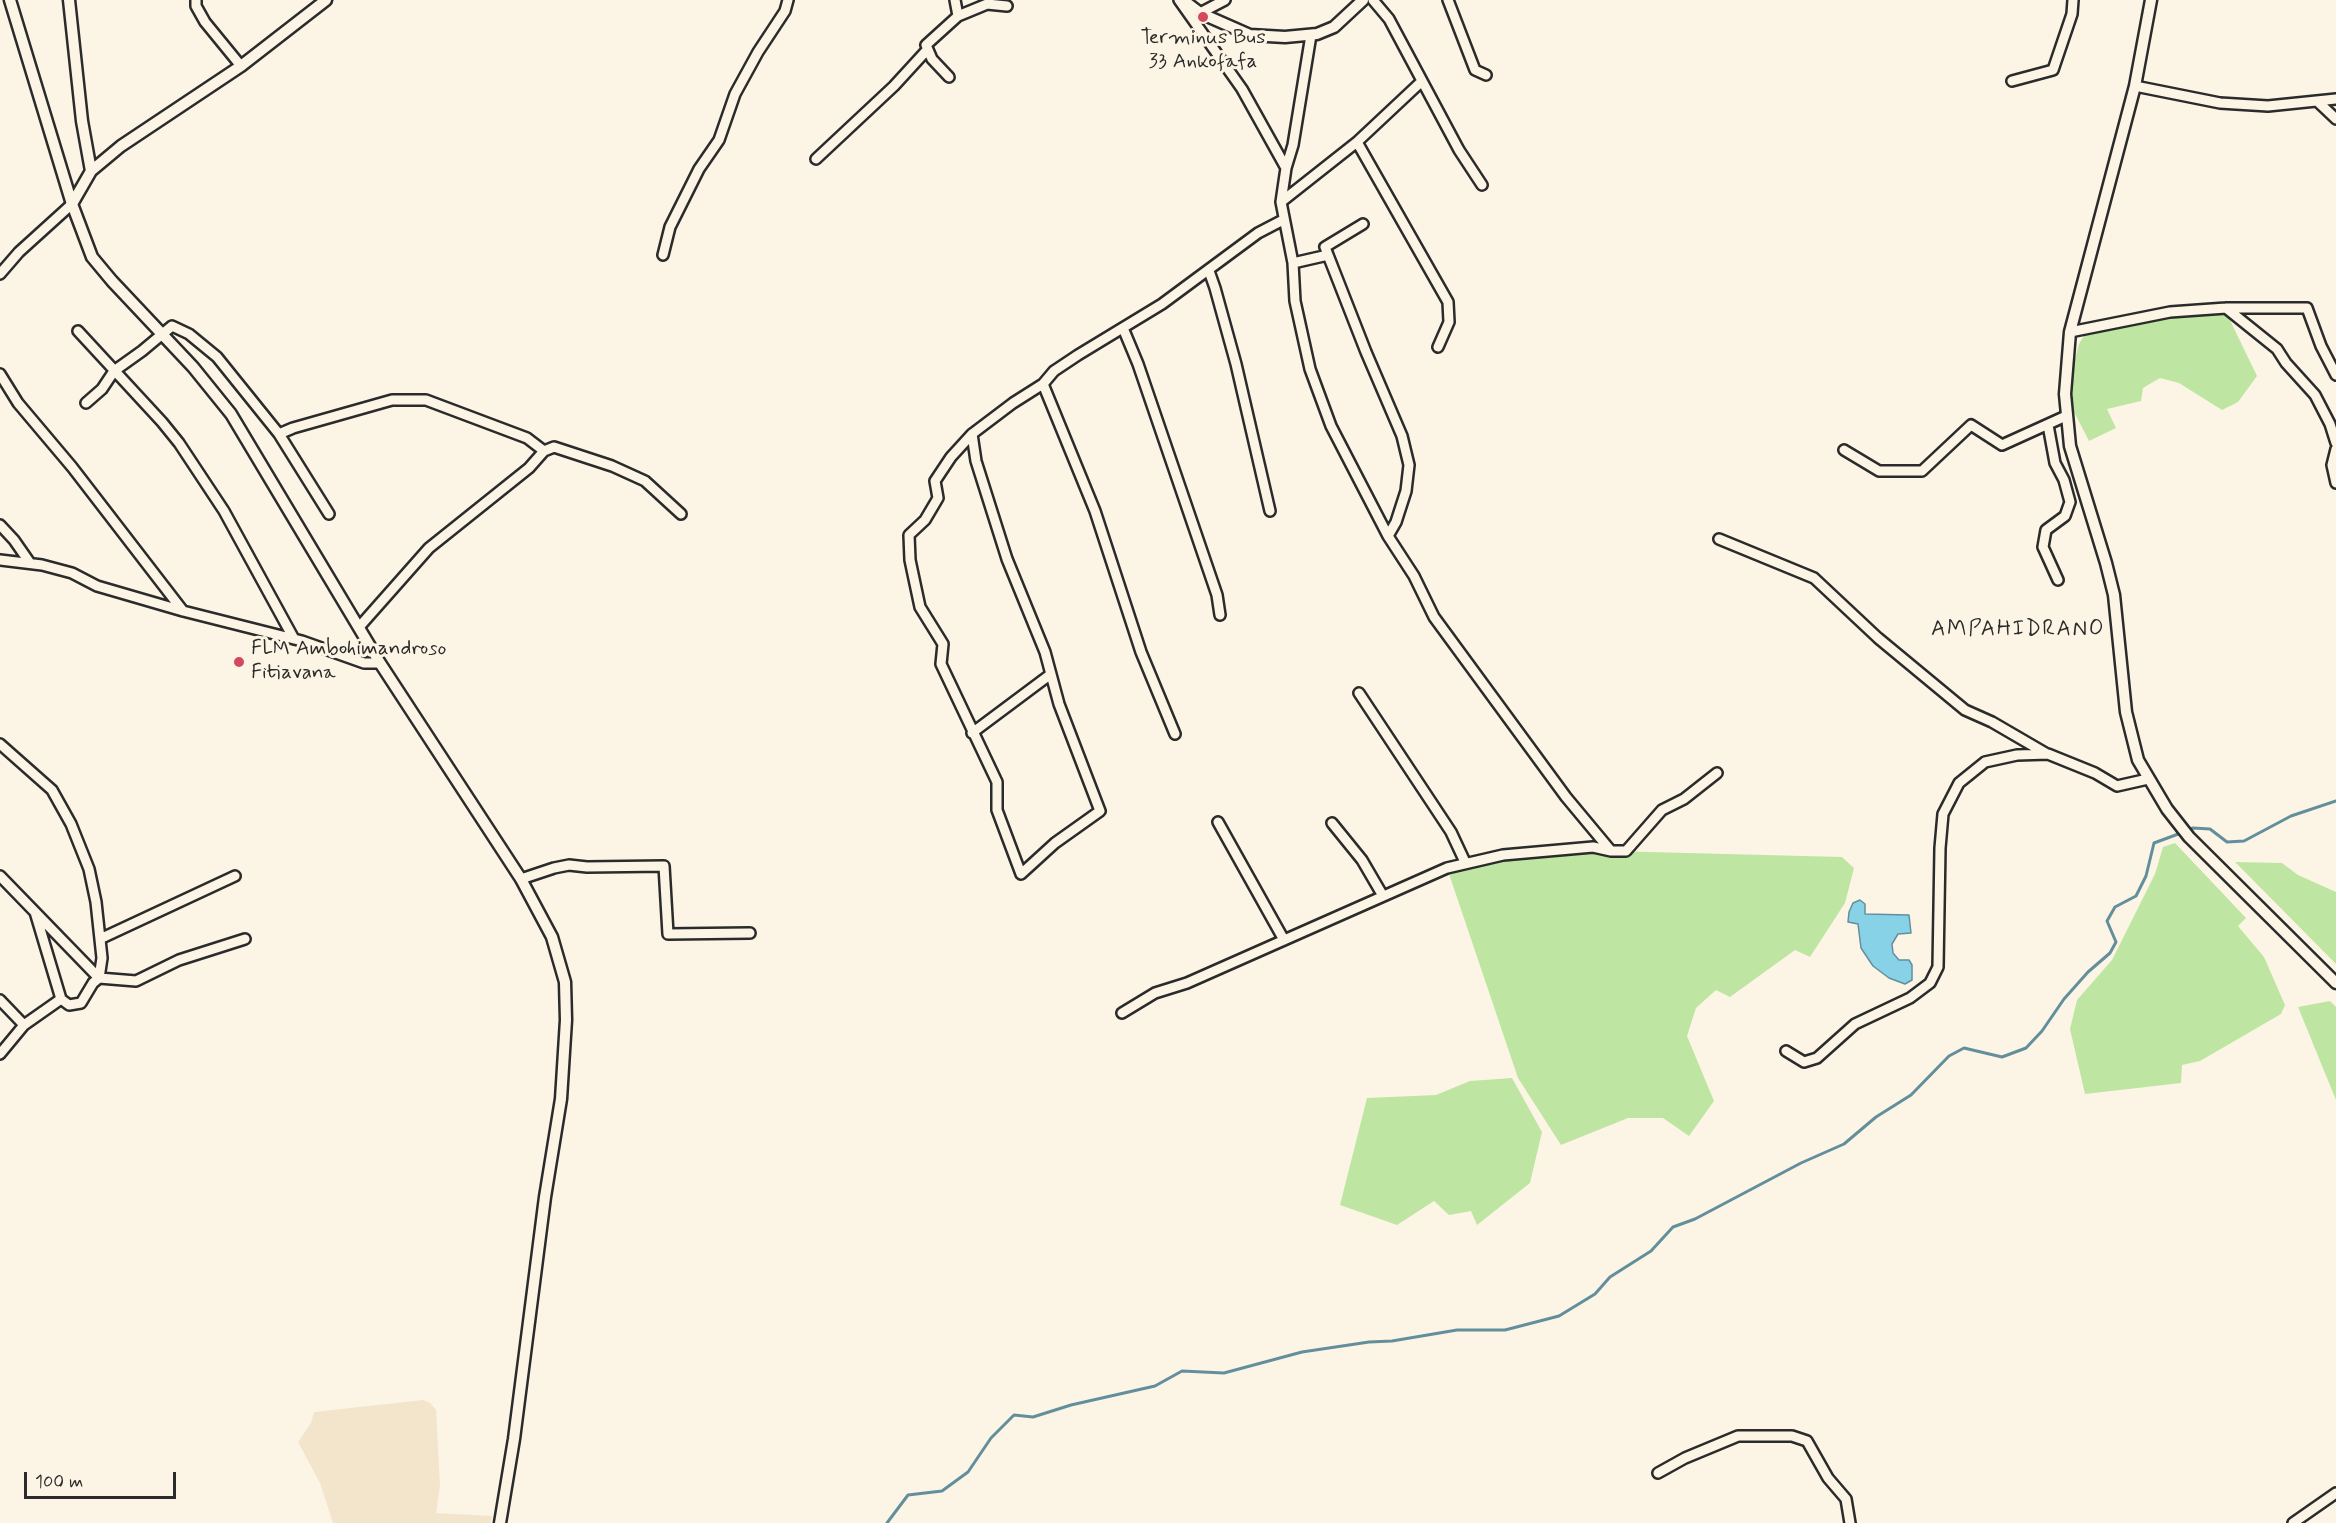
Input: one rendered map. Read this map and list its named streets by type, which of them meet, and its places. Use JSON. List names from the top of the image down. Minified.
{"districts":["AMPAHIDRANO"],"places":["Terminus Bus 33 Ankofafa","FLM Ambohimandroso Fitiavana"],"scale_bar":"100 m"}
